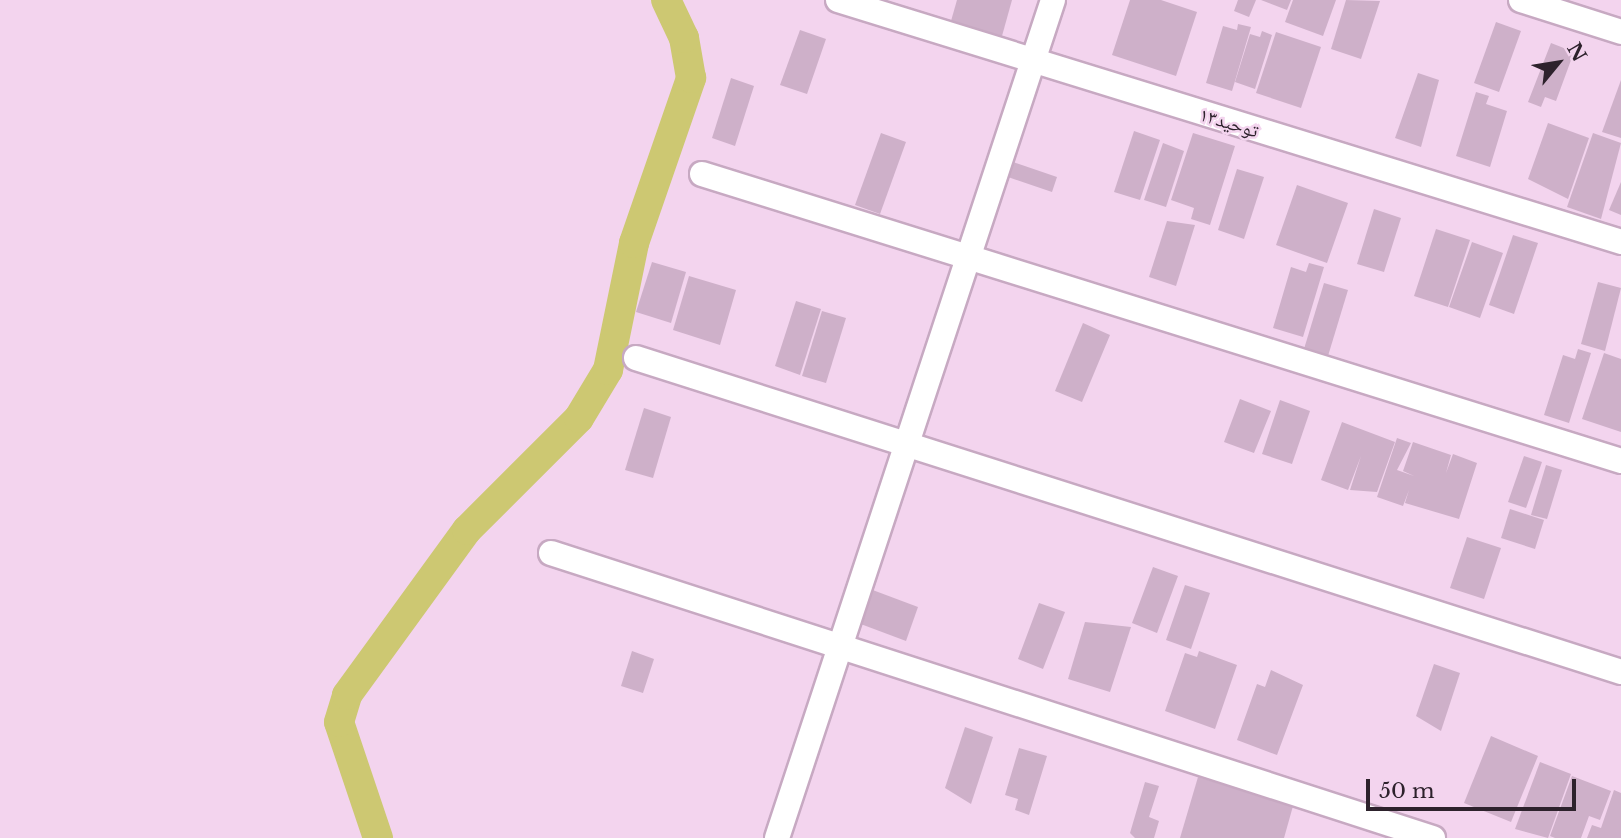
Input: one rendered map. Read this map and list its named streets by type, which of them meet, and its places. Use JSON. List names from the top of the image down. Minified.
{"streets":{"street":["توحید۱۳"]},"scale_bar":"50 m","north":"top right"}
